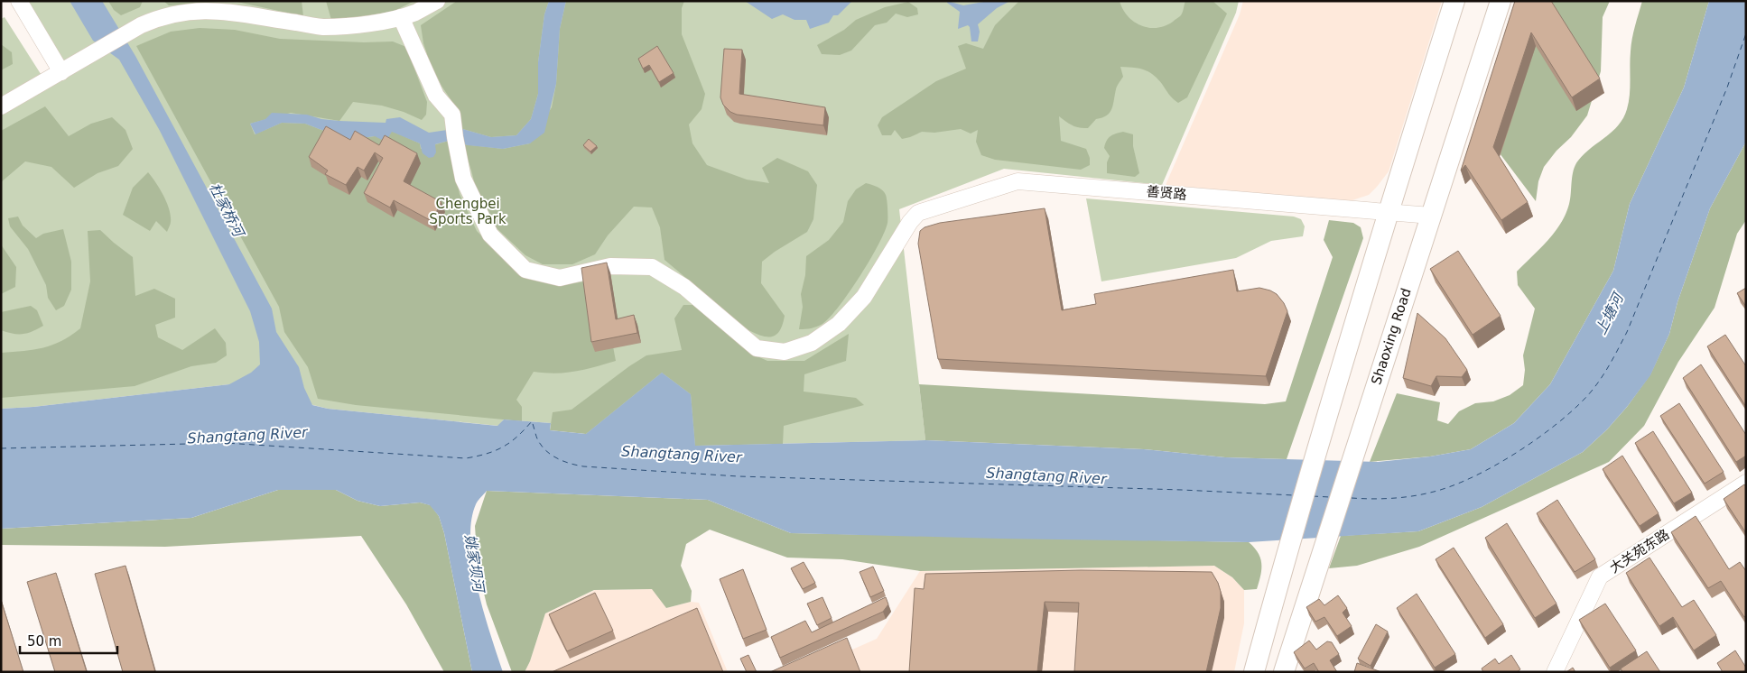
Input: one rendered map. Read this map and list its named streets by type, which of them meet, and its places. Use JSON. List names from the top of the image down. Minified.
{"streets":{"main road":["Shaoxing Road"],"street":["善贤路","大关苑东路"]},"crossings":[["善贤路","Shaoxing Road"]],"water":["杜家桥河","上塘河","Shangtang River","姚家坝河"],"parks":["Chengbei Sports Park"],"scale_bar":"50 m"}
